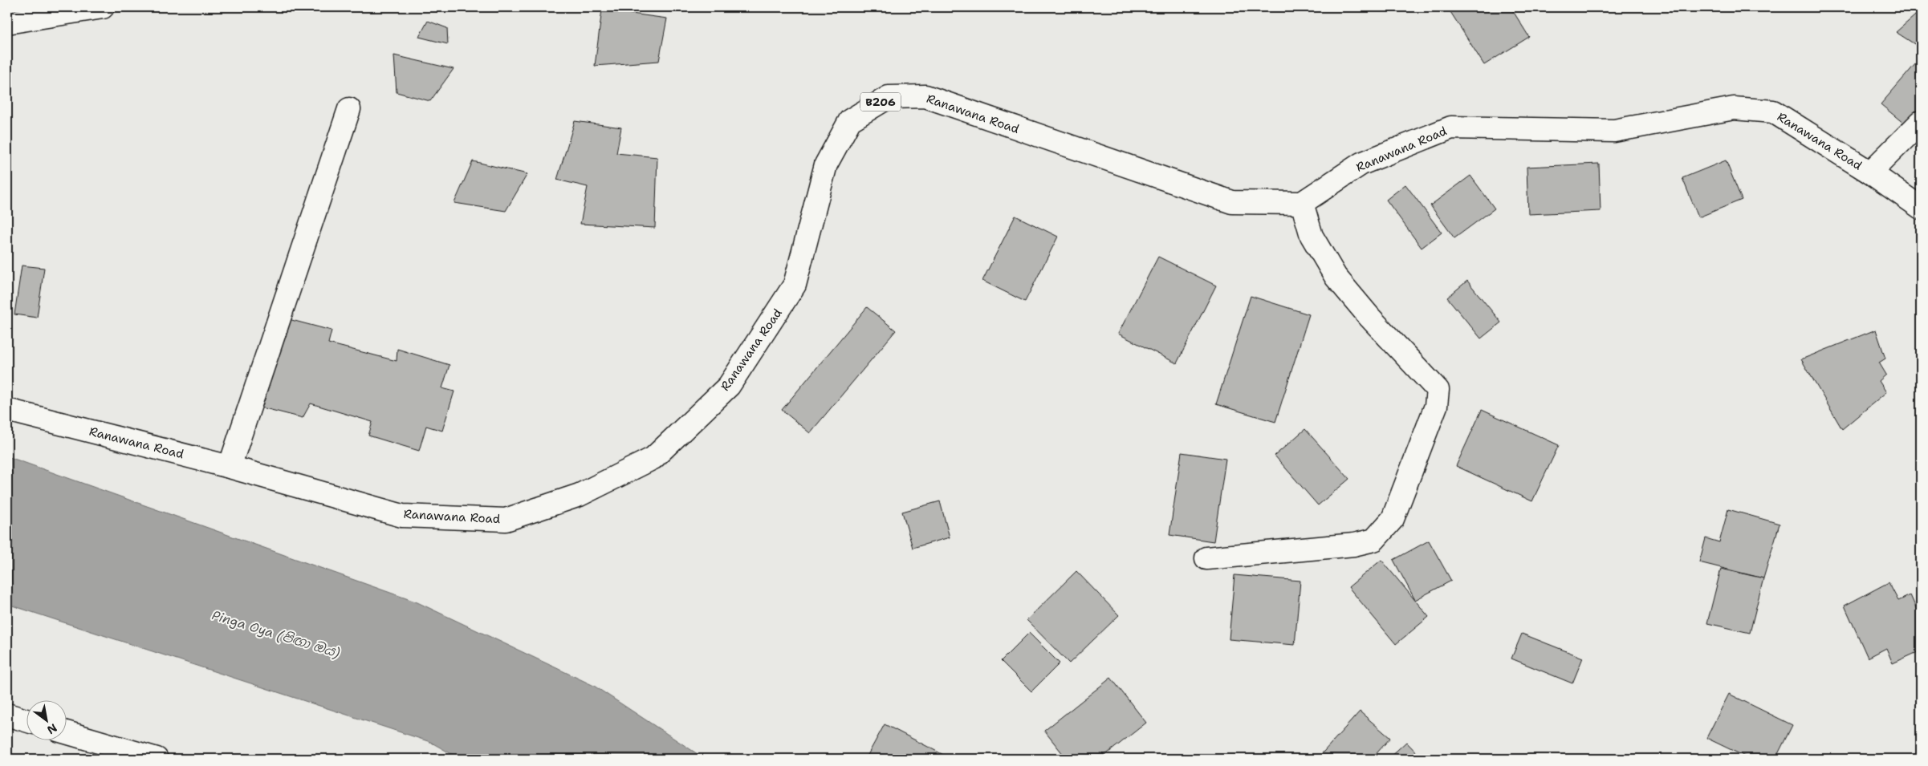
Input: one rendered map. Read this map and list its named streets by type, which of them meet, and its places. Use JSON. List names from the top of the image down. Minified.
{"streets":{"main road":["B206","Ranawana Road"]},"water":["Pinga Oya (පිඟා ඔය)"],"north":"bottom right"}
